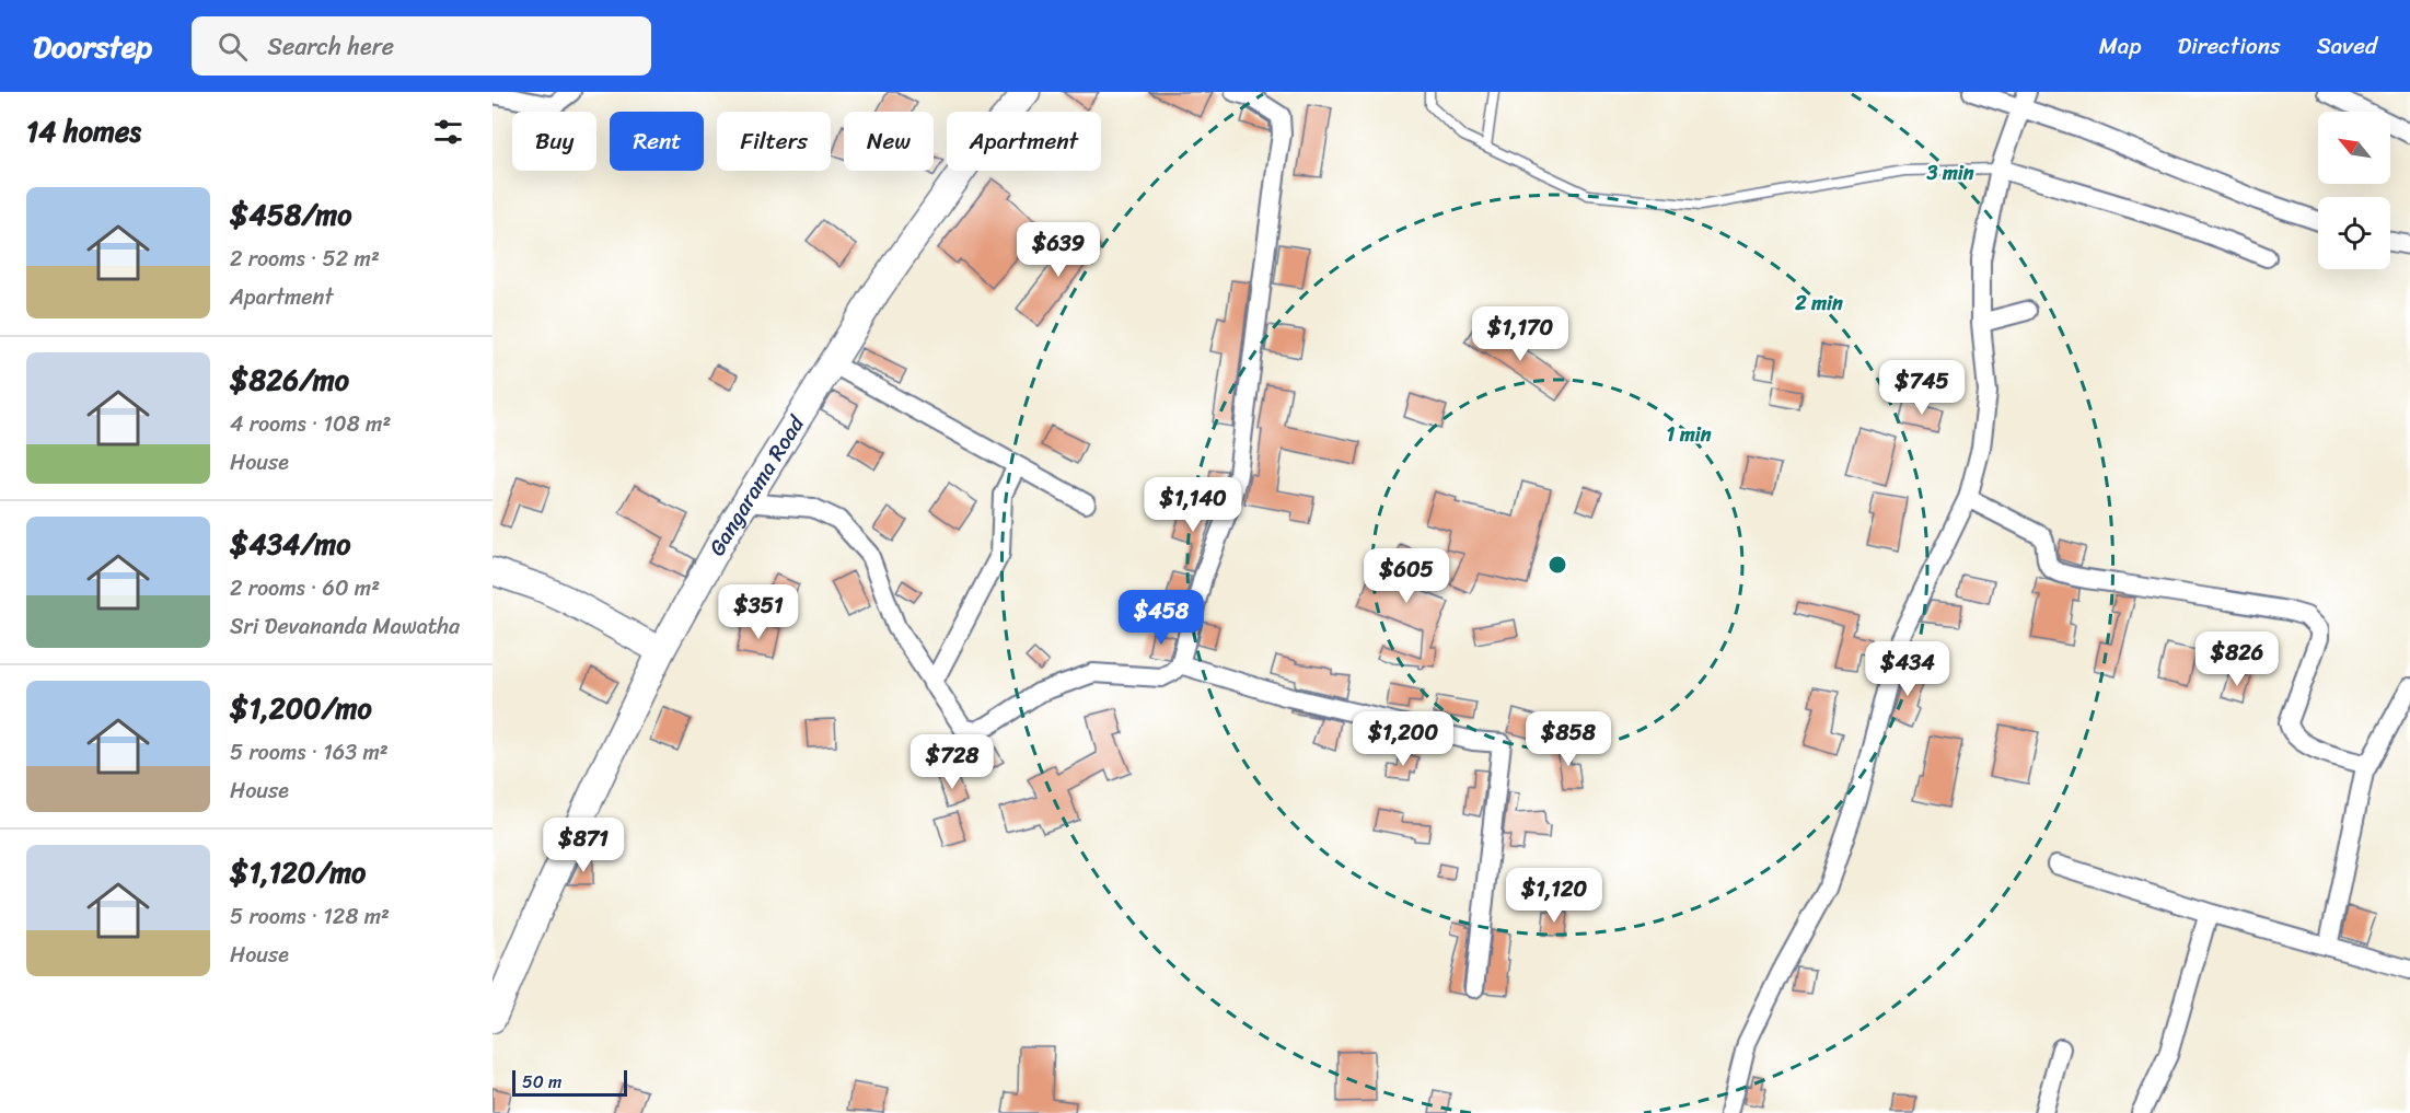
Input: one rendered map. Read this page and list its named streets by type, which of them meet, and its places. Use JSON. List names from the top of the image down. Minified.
{"streets":{"street":["Gangarama Road"]},"scale_bar":"50 m","north":"top left","page":{"header":"Doorstep","search":"Search here","nav":["Map","Directions","Saved"],"heading":"14 homes","chip":["Buy","Rent","Filters","New","Apartment"],"list":[{"name":"$458/mo","note":"2 rooms · 52 m² · Apartment"},{"name":"$826/mo","note":"4 rooms · 108 m² · House"},{"name":"$434/mo","note":"2 rooms · 60 m² · Sri Devananda Mawatha"},{"name":"$1,200/mo","note":"5 rooms · 163 m² · House"},{"name":"$1,120/mo","note":"5 rooms · 128 m² · House"}],"price":["$639","$1,170","$745","$1,140","$605","$351","$458","$826","$434","$1,200","$858","$728","$871","$1,120"],"scale":"50 m"},"rings":["3 min","2 min","1 min"]}
